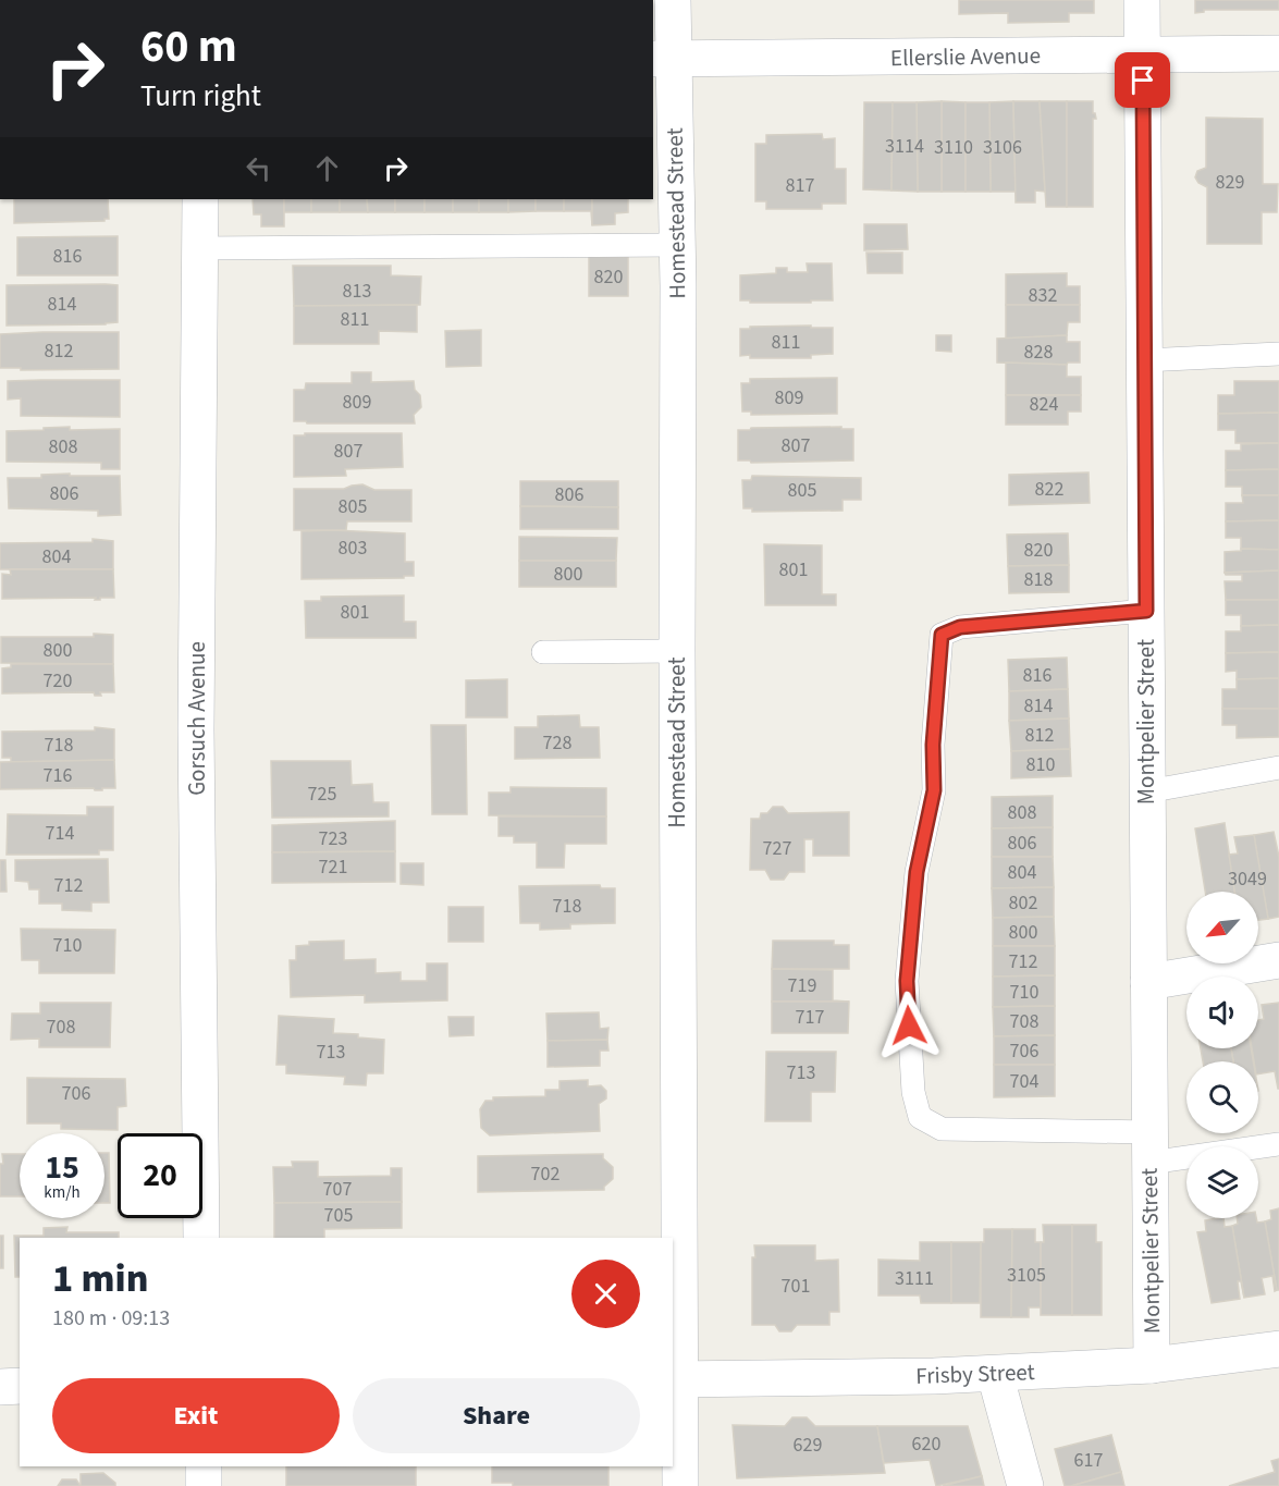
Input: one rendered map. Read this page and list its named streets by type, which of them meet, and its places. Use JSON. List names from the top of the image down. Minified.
{"streets":{"street":["Ellerslie Avenue","Homestead Street","Gorsuch Avenue","Montpelier Street","Frisby Street"]},"crossings":[["Ellerslie Avenue","Homestead Street"],["Ellerslie Avenue","Montpelier Street"],["Homestead Street","Frisby Street"],["Montpelier Street","Frisby Street"]],"house_numbers":["3114","3110","3106","829","817","816","820","813","832","814","811","811","812","828","809","809","824","807","808","807","822","805","806","806","805","803","820","804","801","800","818","801","800","816","720","814","812","728","718","810","716","725","808","714","723","806","727","721","804","3049","712","802","718","800","710","712","719","710","717","708","708","706","713","713","704","706","702","707","705","3105","3111","701","620","629","617"],"north":"bottom left","page":{"turn":["60 m","Turn right"],"speed":"15 km/h","limit":"20","heading":["1 min","180 m · 09:13"],"buttons":["Exit","Share"]}}
